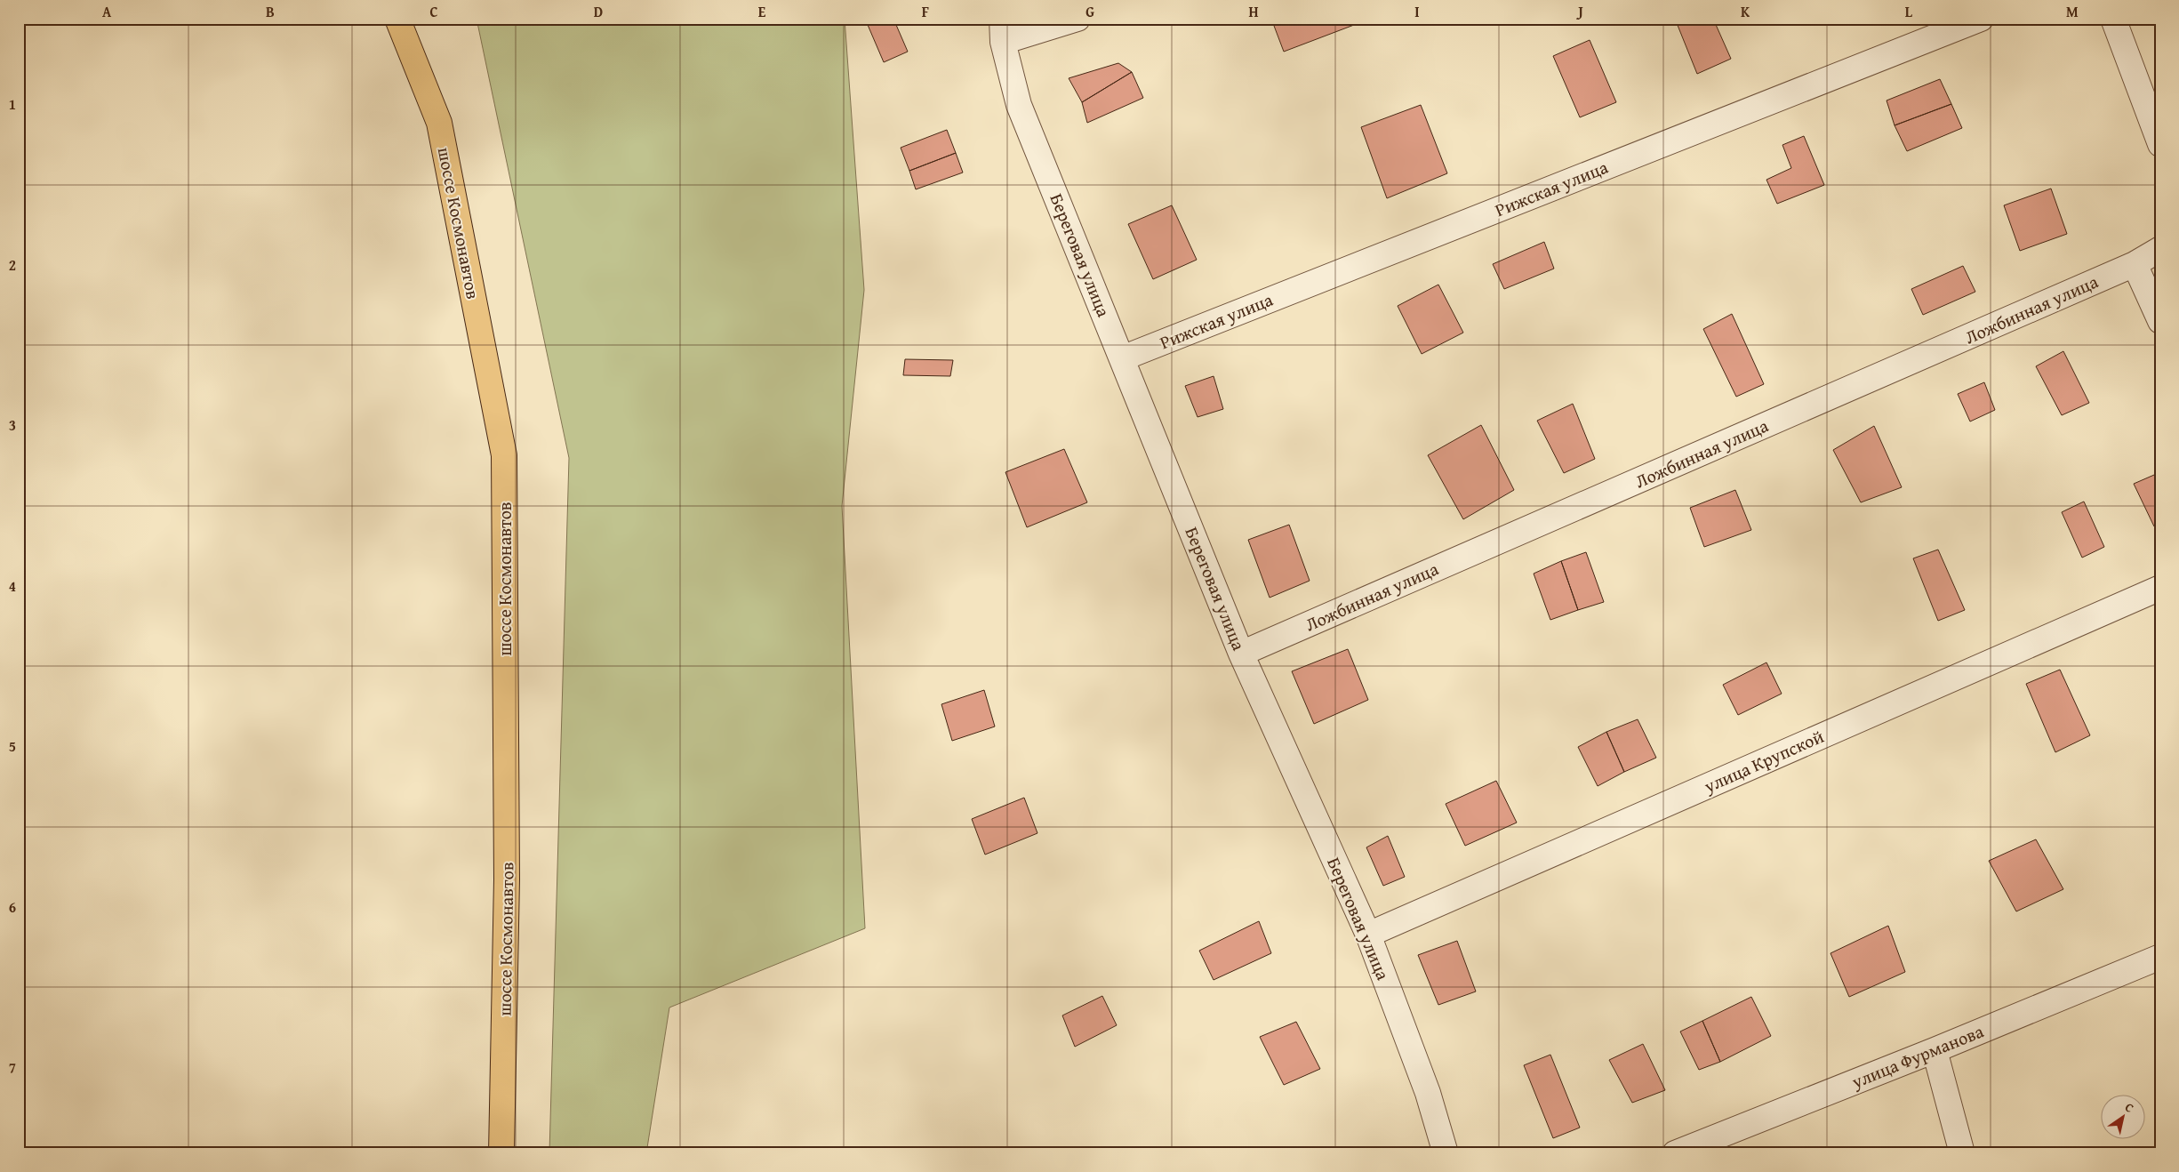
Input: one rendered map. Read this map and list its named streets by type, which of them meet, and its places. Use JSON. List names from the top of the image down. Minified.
{"streets":{"main road":["шоссе Космонавтов"],"street":["Рижская улица","Береговая улица","Ложбинная улица","улица Крупской","улица Фурманова"]},"crossings":[["Рижская улица","Береговая улица"],["Береговая улица","Ложбинная улица"],["Береговая улица","улица Крупской"]],"north":"top right","grid":{"columns":["A","B","C","D","E","F","G","H","I","J","K","L","M"],"rows":["1","2","3","4","5","6","7"]}}
